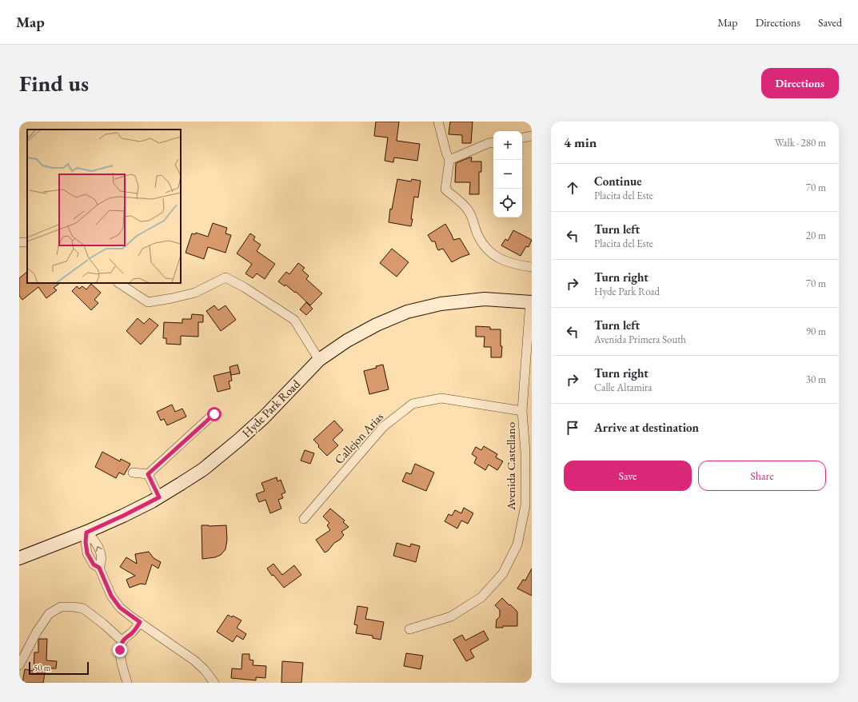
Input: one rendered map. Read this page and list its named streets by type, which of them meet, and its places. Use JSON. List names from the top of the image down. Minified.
{"streets":{"main road":["Hyde Park Road"],"street":["Callejon Arias","Avenida Castellano"]},"crossings":[["Hyde Park Road","Avenida Castellano"],["Callejon Arias","Avenida Castellano"]],"scale_bar":"50 m","page":{"header":"Map","nav":["Map","Directions","Saved"],"buttons":["Directions",["Save","Share"]],"title":"Find us","heading":["4 min","Walk · 280 m"],"map_buttons":["+","−"],"list":[["Continue","Placita del Este","70 m"],["Turn left","Placita del Este","20 m"],["Turn right","Hyde Park Road","70 m"],["Turn left","Avenida Primera South","90 m"],["Turn right","Calle Altamira","30 m"],"Arrive at destination"],"scale":"50 m"}}
